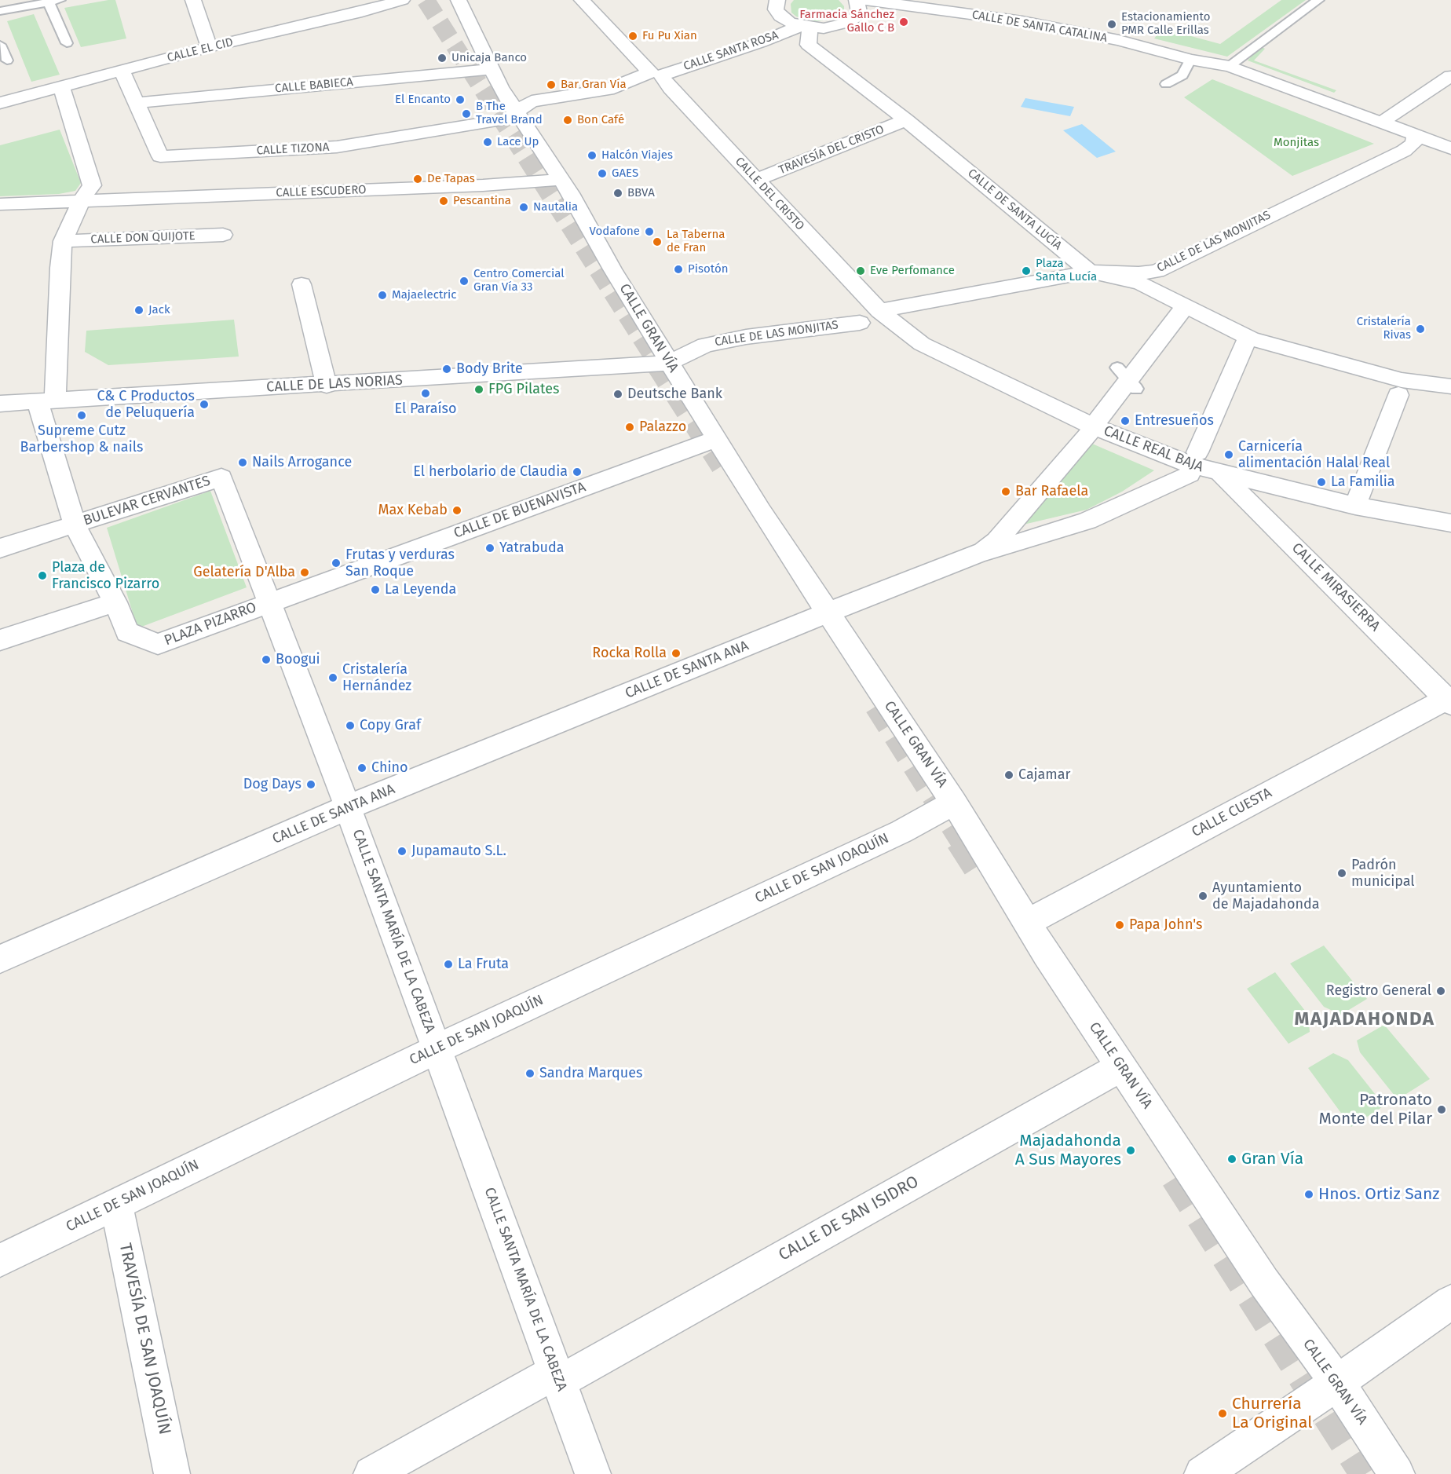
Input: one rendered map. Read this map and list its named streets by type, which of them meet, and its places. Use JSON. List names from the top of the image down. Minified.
{"streets":{"street":["CALLE DE SANTA CATALINA","CALLE EL CID","CALLE SANTA ROSA","CALLE BABIECA","CALLE TIZONA","TRAVESÍA DEL CRISTO","CALLE ESCUDERO","CALLE DEL CRISTO","CALLE DE SANTA LUCÍA","CALLE DON QUIJOTE","CALLE DE LAS MONJITAS","CALLE GRAN VÍA","CALLE DE LAS NORIAS","CALLE REAL BAJA","BULEVAR CERVANTES","CALLE DE BUENAVISTA","CALLE MIRASIERRA","PLAZA PIZARRO","CALLE DE SANTA ANA","CALLE CUESTA","CALLE DE SAN JOAQUÍN","CALLE SANTA MARÍA DE LA CABEZA","CALLE DE SAN ISIDRO","TRAVESÍA DE SAN JOAQUÍN"]},"crossings":[["CALLE DE SANTA CATALINA","CALLE DE LAS MONJITAS"],["CALLE EL CID","CALLE TIZONA"],["CALLE SANTA ROSA","CALLE TIZONA"],["CALLE SANTA ROSA","CALLE DEL CRISTO"],["CALLE SANTA ROSA","CALLE DE SANTA LUCÍA"],["CALLE SANTA ROSA","CALLE GRAN VÍA"],["CALLE BABIECA","CALLE TIZONA"],["CALLE BABIECA","CALLE GRAN VÍA"],["CALLE TIZONA","CALLE GRAN VÍA"],["TRAVESÍA DEL CRISTO","CALLE DEL CRISTO"],["TRAVESÍA DEL CRISTO","CALLE DE SANTA LUCÍA"],["CALLE ESCUDERO","CALLE GRAN VÍA"],["CALLE DEL CRISTO","CALLE DE LAS MONJITAS"],["CALLE DEL CRISTO","CALLE REAL BAJA"],["CALLE DE SANTA LUCÍA","CALLE DE LAS MONJITAS"],["CALLE DE LAS MONJITAS","CALLE GRAN VÍA"],["CALLE DE LAS MONJITAS","CALLE DE LAS NORIAS"],["CALLE DE LAS MONJITAS","CALLE REAL BAJA"],["CALLE GRAN VÍA","CALLE DE LAS NORIAS"],["CALLE GRAN VÍA","CALLE DE BUENAVISTA"],["CALLE GRAN VÍA","CALLE DE SANTA ANA"],["CALLE GRAN VÍA","CALLE CUESTA"],["CALLE GRAN VÍA","CALLE DE SAN JOAQUÍN"],["CALLE GRAN VÍA","CALLE DE SAN ISIDRO"],["CALLE DE LAS NORIAS","PLAZA PIZARRO"],["CALLE REAL BAJA","CALLE MIRASIERRA"],["BULEVAR CERVANTES","CALLE DE BUENAVISTA"],["BULEVAR CERVANTES","PLAZA PIZARRO"],["BULEVAR CERVANTES","CALLE SANTA MARÍA DE LA CABEZA"],["CALLE DE BUENAVISTA","PLAZA PIZARRO"],["CALLE DE BUENAVISTA","CALLE SANTA MARÍA DE LA CABEZA"],["CALLE MIRASIERRA","CALLE CUESTA"],["PLAZA PIZARRO","CALLE SANTA MARÍA DE LA CABEZA"],["CALLE DE SANTA ANA","CALLE SANTA MARÍA DE LA CABEZA"],["CALLE DE SAN JOAQUÍN","CALLE SANTA MARÍA DE LA CABEZA"],["CALLE DE SAN JOAQUÍN","TRAVESÍA DE SAN JOAQUÍN"],["CALLE SANTA MARÍA DE LA CABEZA","CALLE DE SAN ISIDRO"]],"districts":["MAJADAHONDA"],"parks":["Monjitas"],"places":["Farmacia Sánchez Gallo C B","Estacionamiento PMR Calle Erillas","Fu Pu Xian","Unicaja Banco","Bar Gran Vía","El Encanto","B The Travel Brand","Bon Café","Lace Up","Halcón Viajes","GAES","De Tapas","BBVA","Pescantina","Nautalia","Vodafone","La Taberna de Fran","Pisotón","Eve Perfomance","Plaza Santa Lucía","Centro Comercial Gran Vía 33","Majaelectric","Jack","Cristalería Rivas","Body Brite","FPG Pilates","El Paraíso","Deutsche Bank","C& C Productos de Peluquería","Supreme Cutz Barbershop & nails","Entresueños","Palazzo","Carnicería alimentación Halal Real","Nails Arrogance","El herbolario de Claudia","La Familia","Bar Rafaela","Max Kebab","Yatrabuda","Frutas y verduras San Roque","Gelatería D'Alba","Plaza de Francisco Pizarro","La Leyenda","Rocka Rolla","Boogui","Cristalería Hernández","Copy Graf","Chino","Cajamar","Dog Days","Jupamauto S.L.","Padrón municipal","Ayuntamiento de Majadahonda","Papa John's","La Fruta","Registro General","Sandra Marques","Patronato Monte del Pilar","Majadahonda A Sus Mayores","Gran Vía","Hnos. Ortiz Sanz","Churrería La Original"]}
